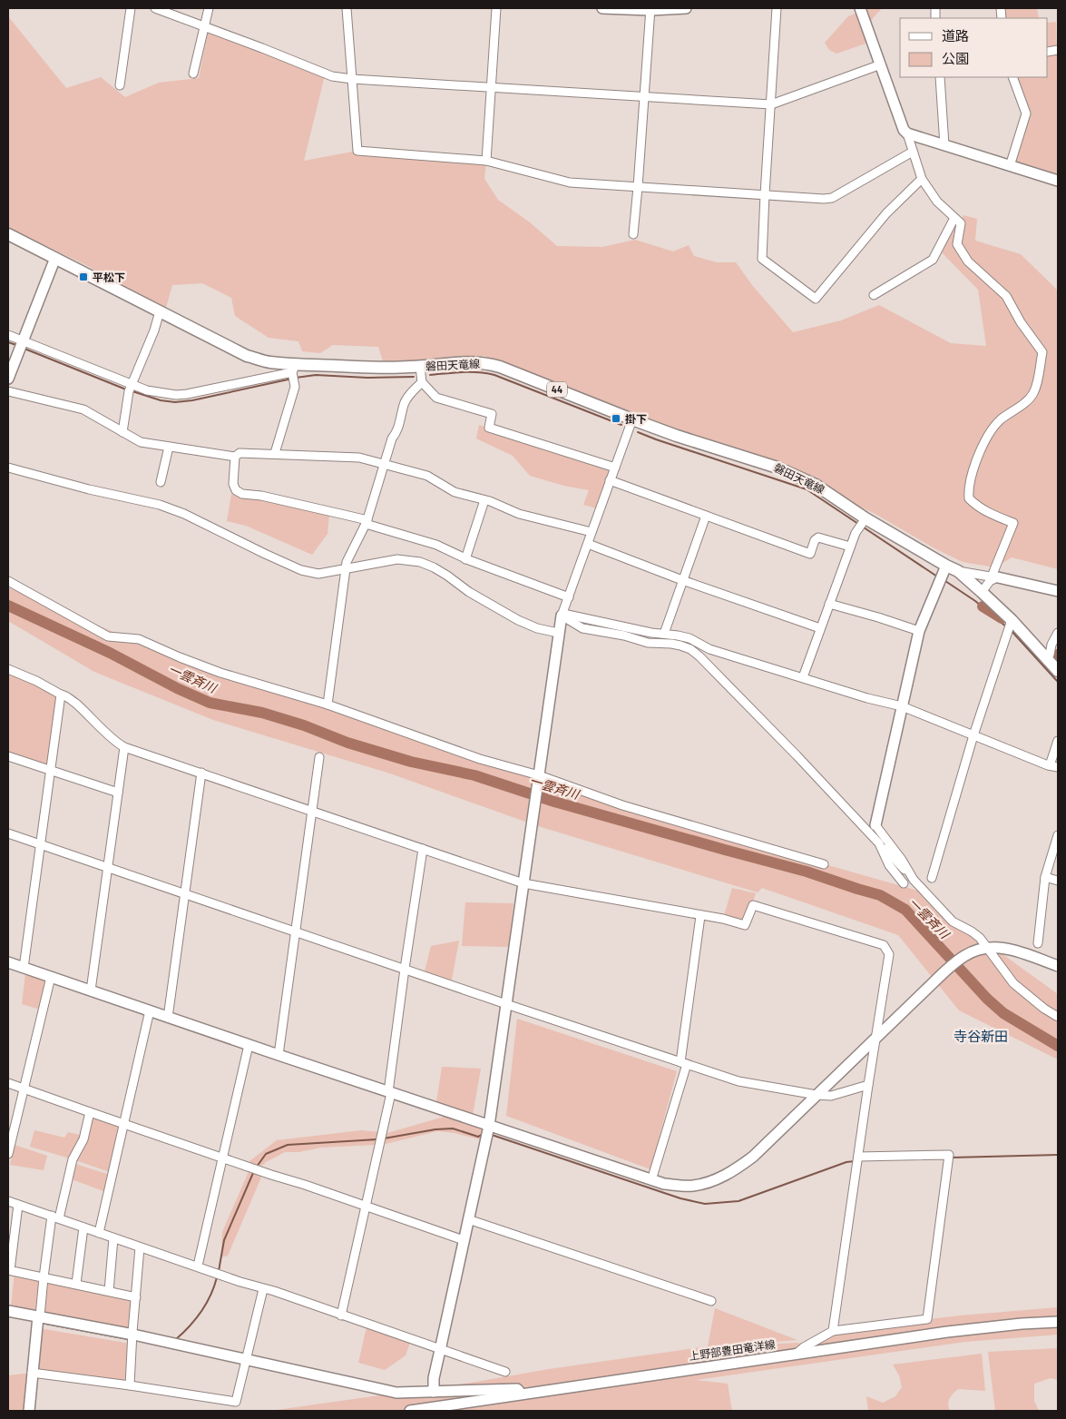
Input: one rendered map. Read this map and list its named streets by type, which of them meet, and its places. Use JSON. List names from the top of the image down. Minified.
{"streets":{"main road":["磐田天竜線","44"],"street":["上野部豊田竜洋線"]},"districts":["寺谷新田"],"water":["一雲斉川"],"places":{"transit":["平松下","掛下"]},"legend":["道路","公園"]}
